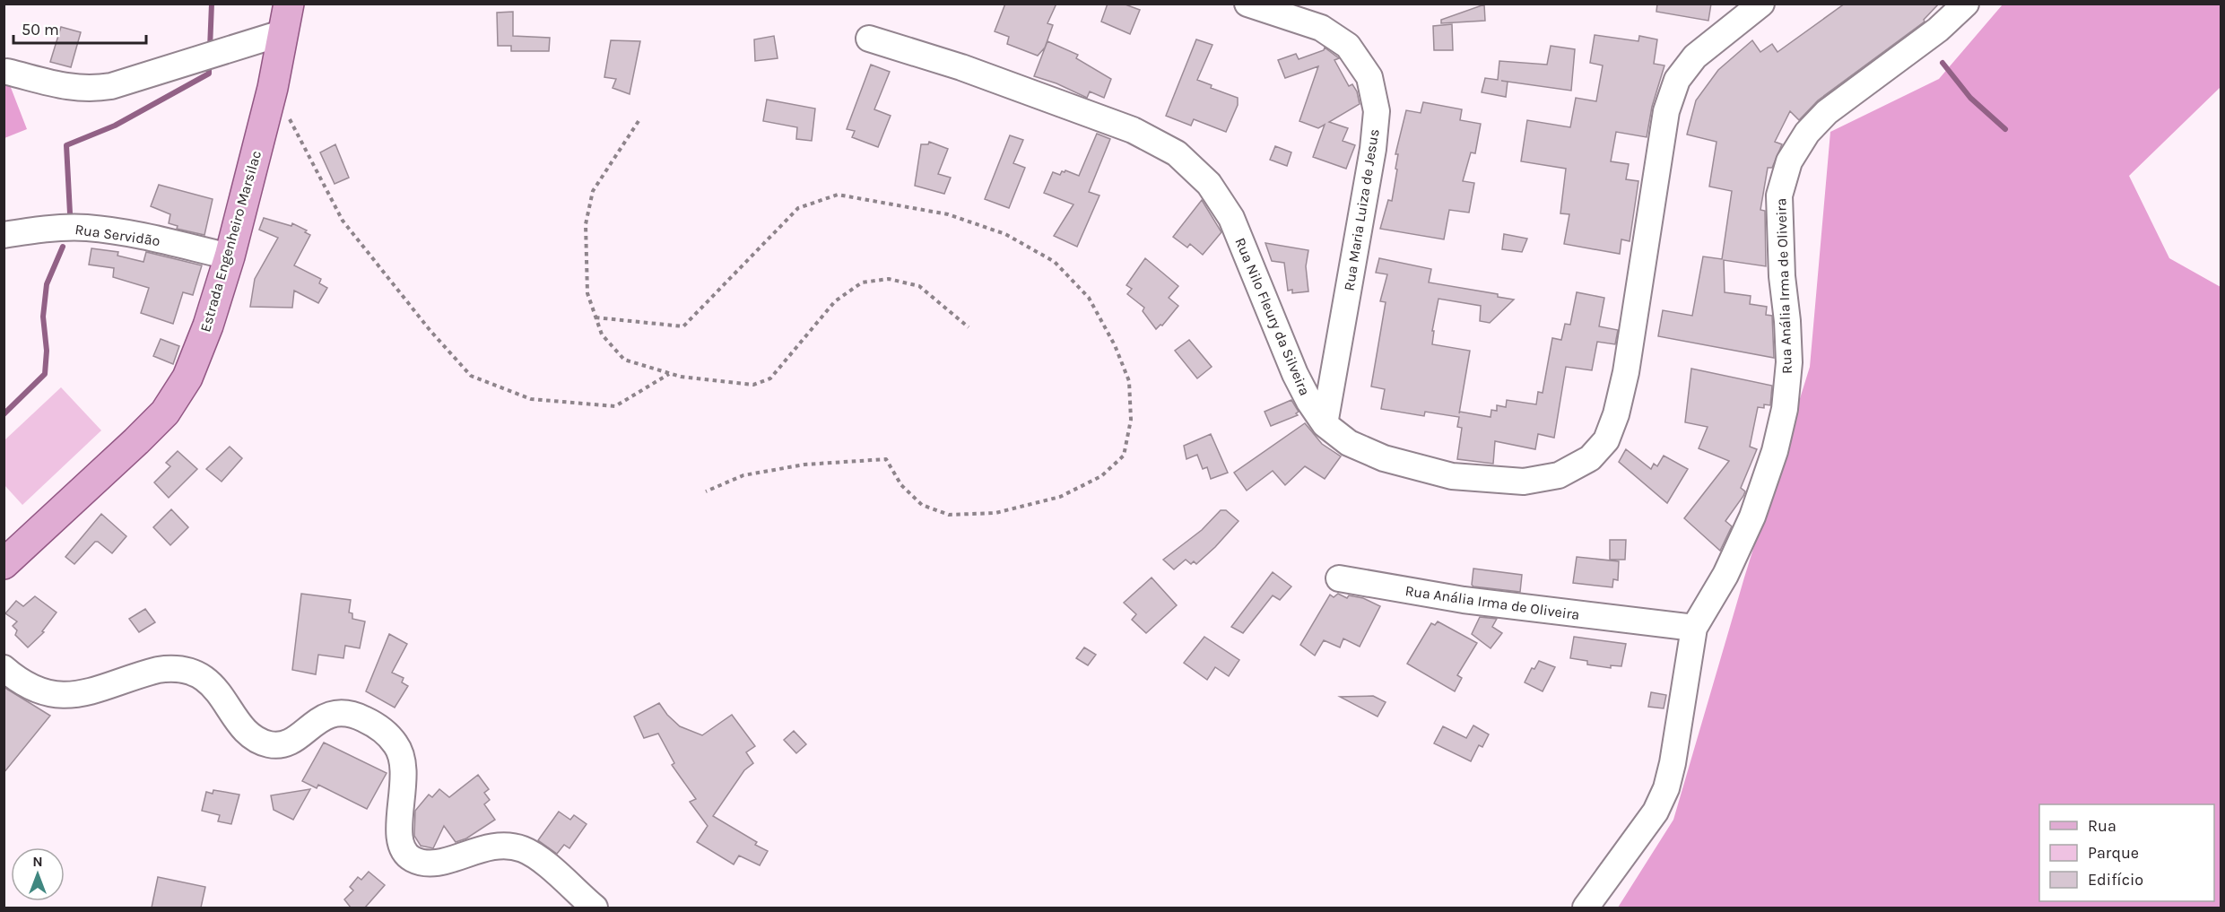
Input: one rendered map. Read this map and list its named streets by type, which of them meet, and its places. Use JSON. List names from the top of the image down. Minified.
{"streets":{"main road":["Estrada Engenheiro Marsilac"],"street":["Rua Maria Luiza de Jesus","Rua Servidão","Rua Anália Irma de Oliveira","Rua Nilo Fleury da Silveira"]},"crossings":[["Rua Maria Luiza de Jesus","Rua Nilo Fleury da Silveira"],["Rua Servidão","Estrada Engenheiro Marsilac"]],"legend":["Rua","Parque","Edifício"],"scale_bar":"50 m","north":"top"}
